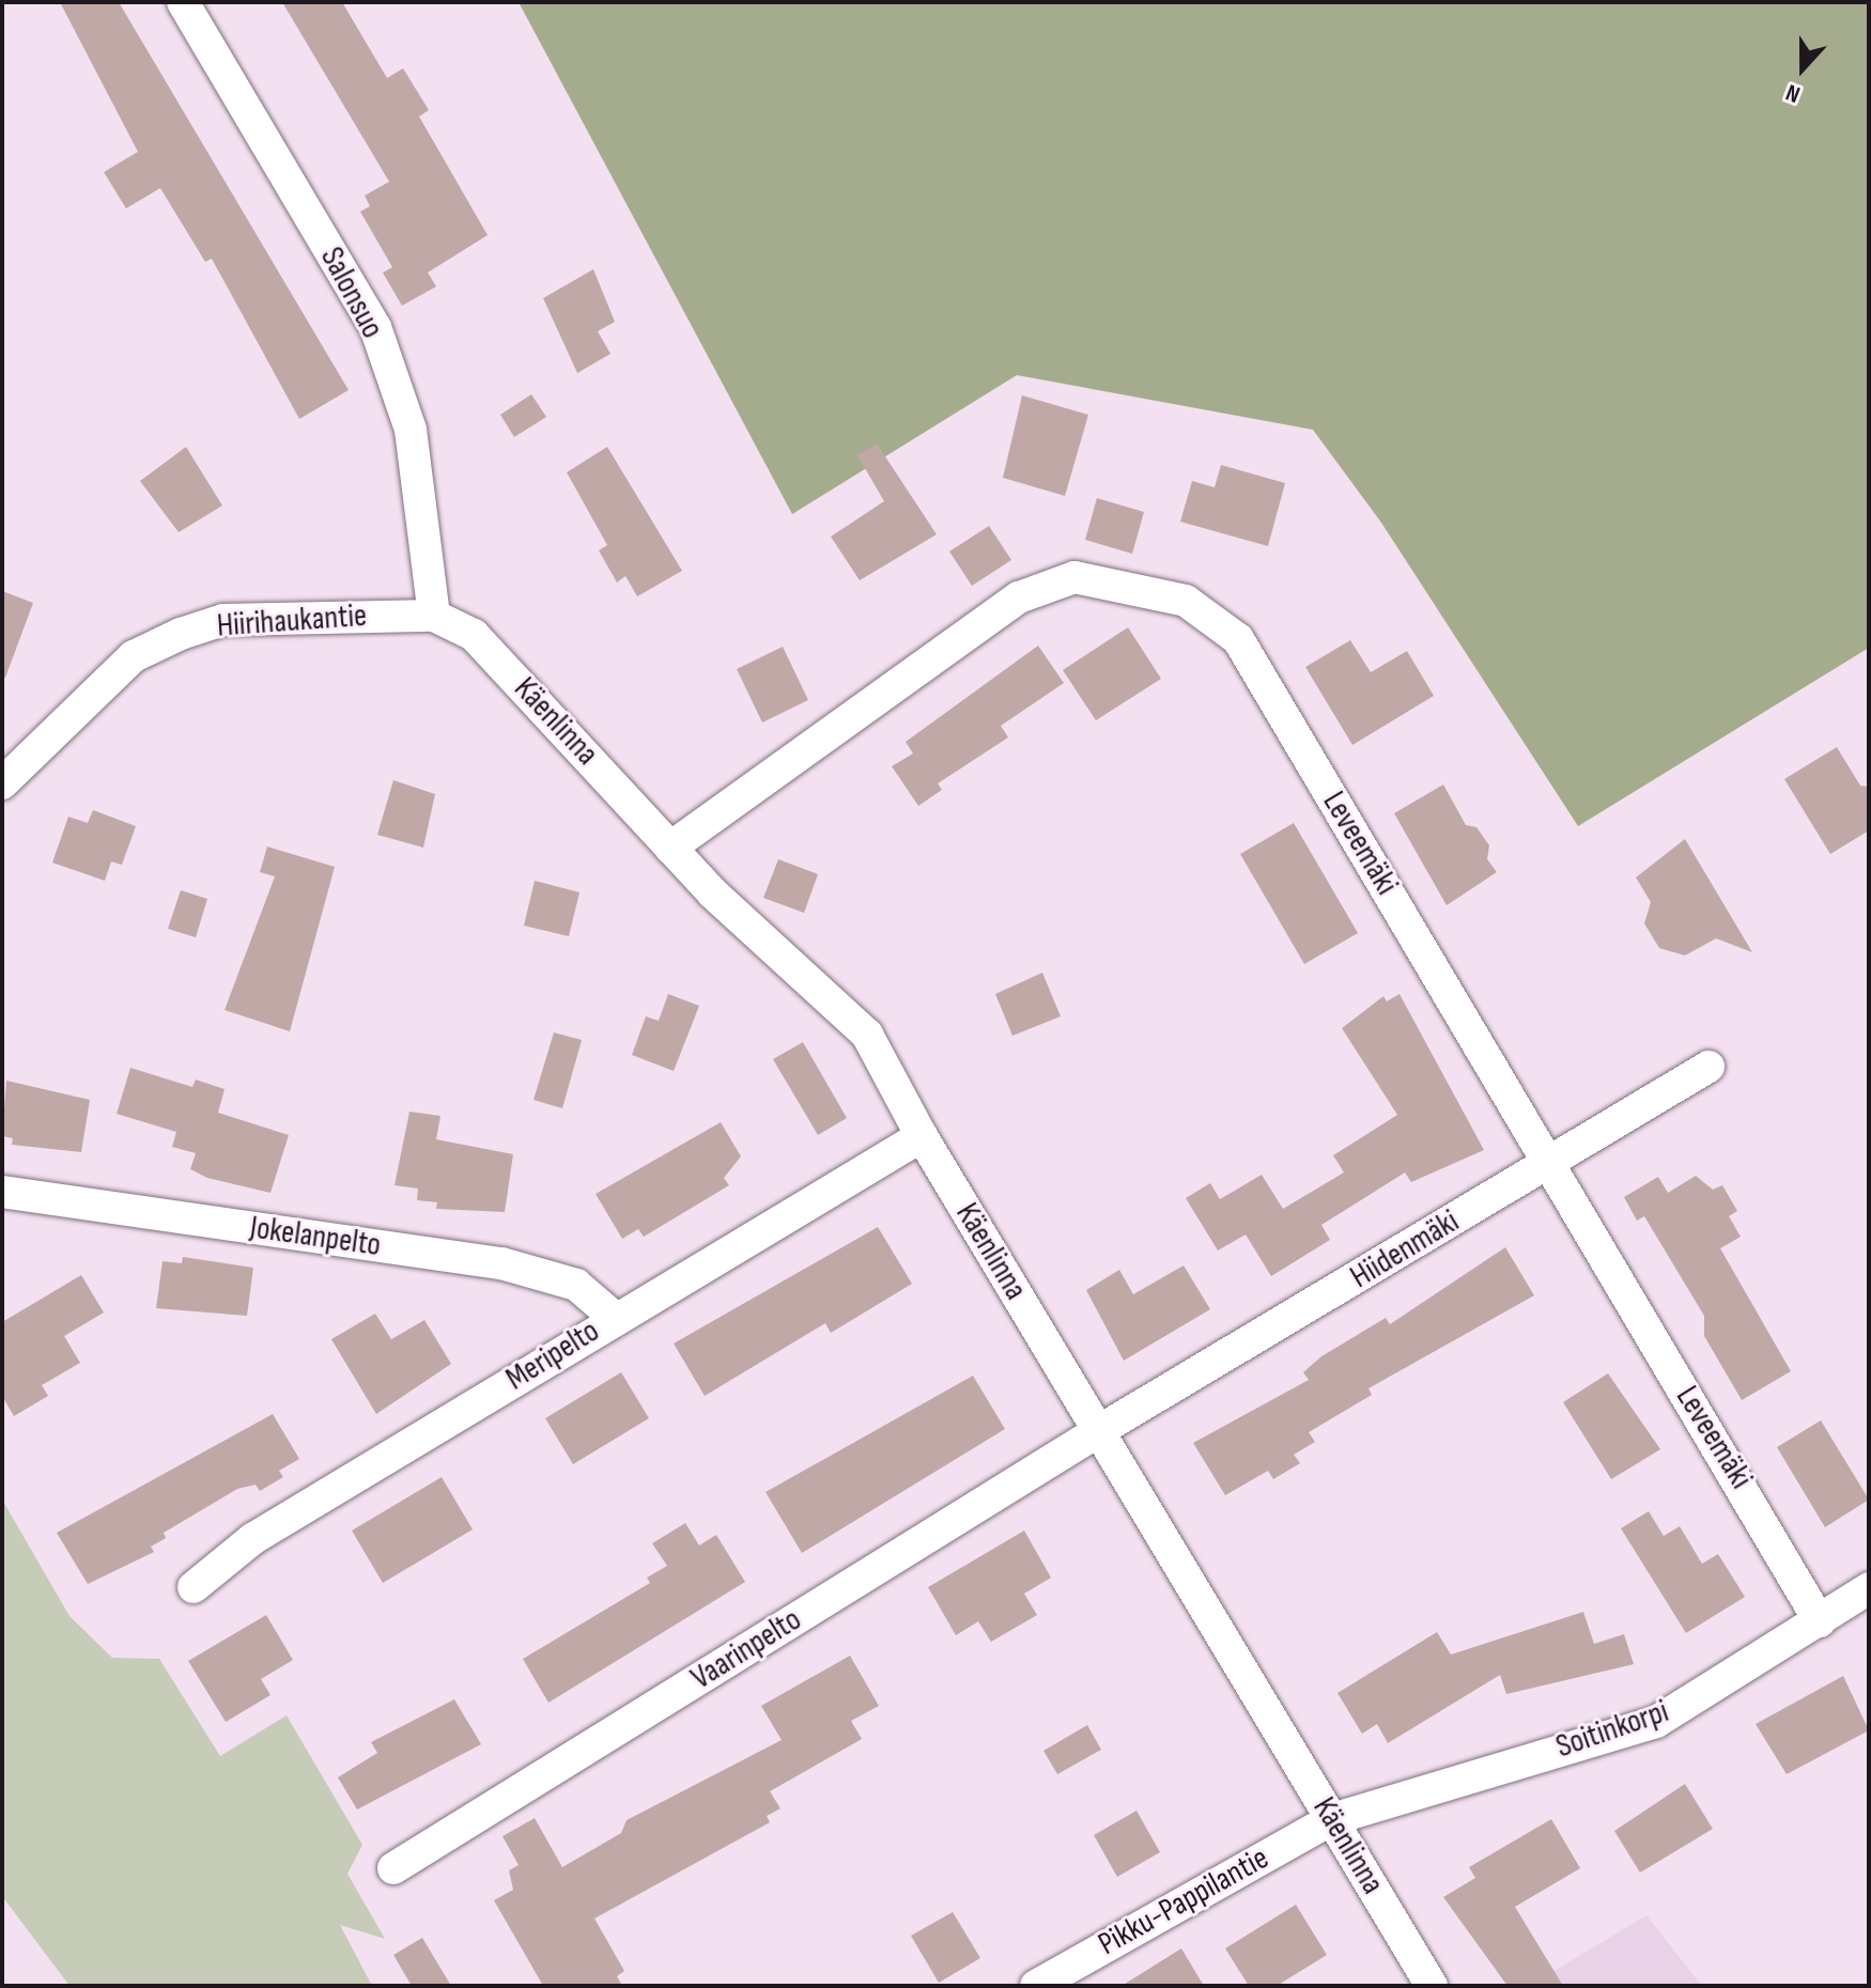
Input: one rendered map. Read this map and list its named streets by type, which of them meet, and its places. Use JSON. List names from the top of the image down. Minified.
{"streets":{"street":["Salonsuo","Hiirihaukantie","Käenlinna","Leveemäki","Jokelanpelto","Hiidenmäki","Meripelto","Vaarinpelto","Soitinkorpi","Pikku-Pappilantie"]},"crossings":[["Salonsuo","Hiirihaukantie"],["Salonsuo","Käenlinna"],["Hiirihaukantie","Käenlinna"],["Käenlinna","Leveemäki"],["Käenlinna","Hiidenmäki"],["Käenlinna","Meripelto"],["Käenlinna","Vaarinpelto"],["Käenlinna","Soitinkorpi"],["Käenlinna","Pikku-Pappilantie"],["Leveemäki","Hiidenmäki"],["Leveemäki","Soitinkorpi"],["Jokelanpelto","Meripelto"],["Hiidenmäki","Vaarinpelto"],["Soitinkorpi","Pikku-Pappilantie"]],"north":"bottom"}
